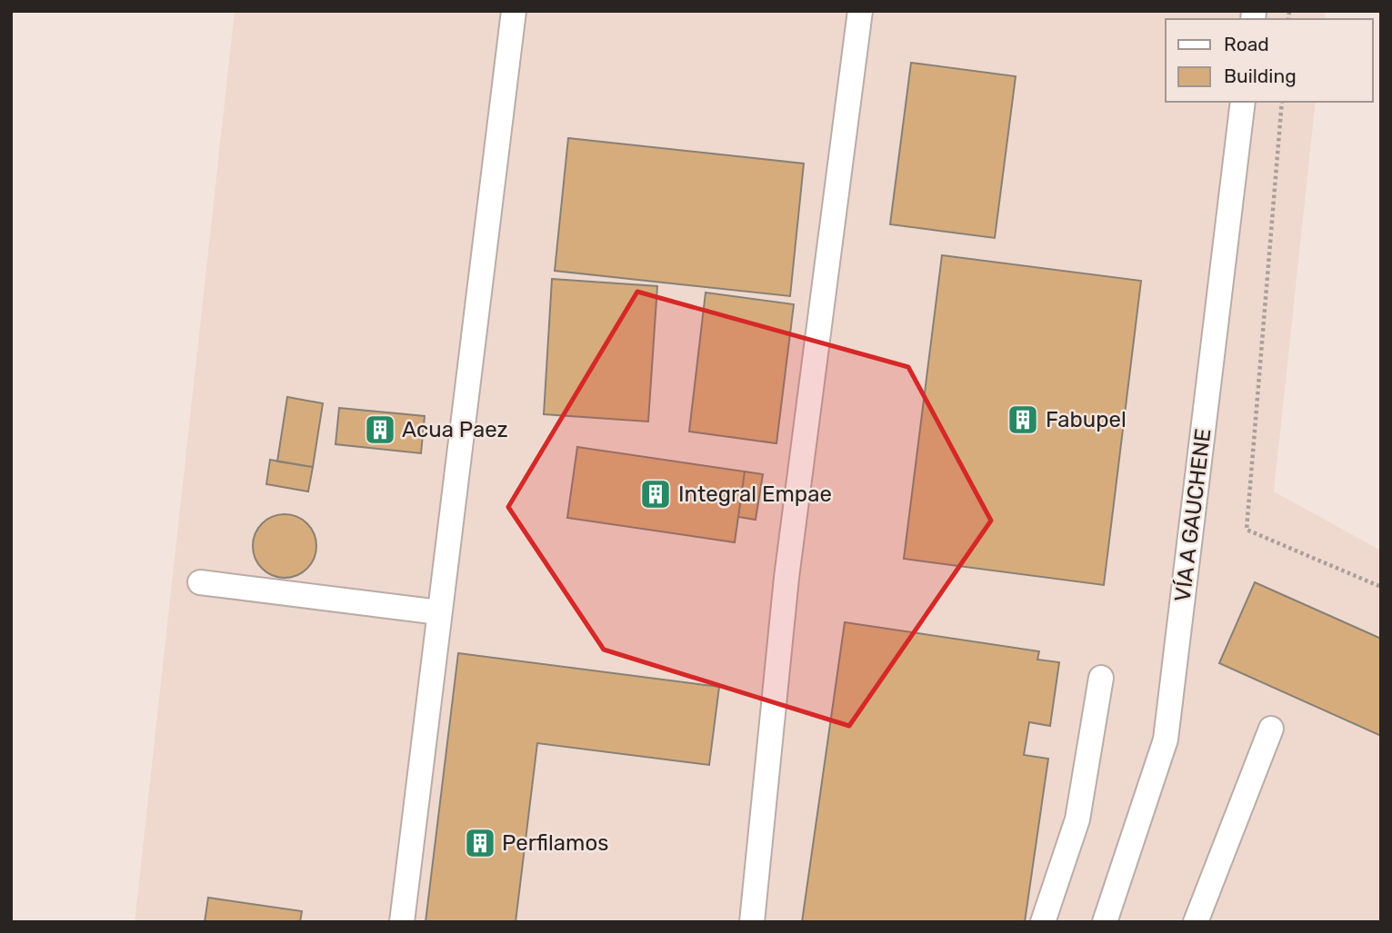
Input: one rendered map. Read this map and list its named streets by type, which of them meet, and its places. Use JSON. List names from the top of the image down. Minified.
{"streets":{"street":["VÍA A GAUCHENE"]},"places":{"building":["Fabupel","Acua Paez","Integral Empae","Perfilamos"]},"legend":["Road","Building"]}
